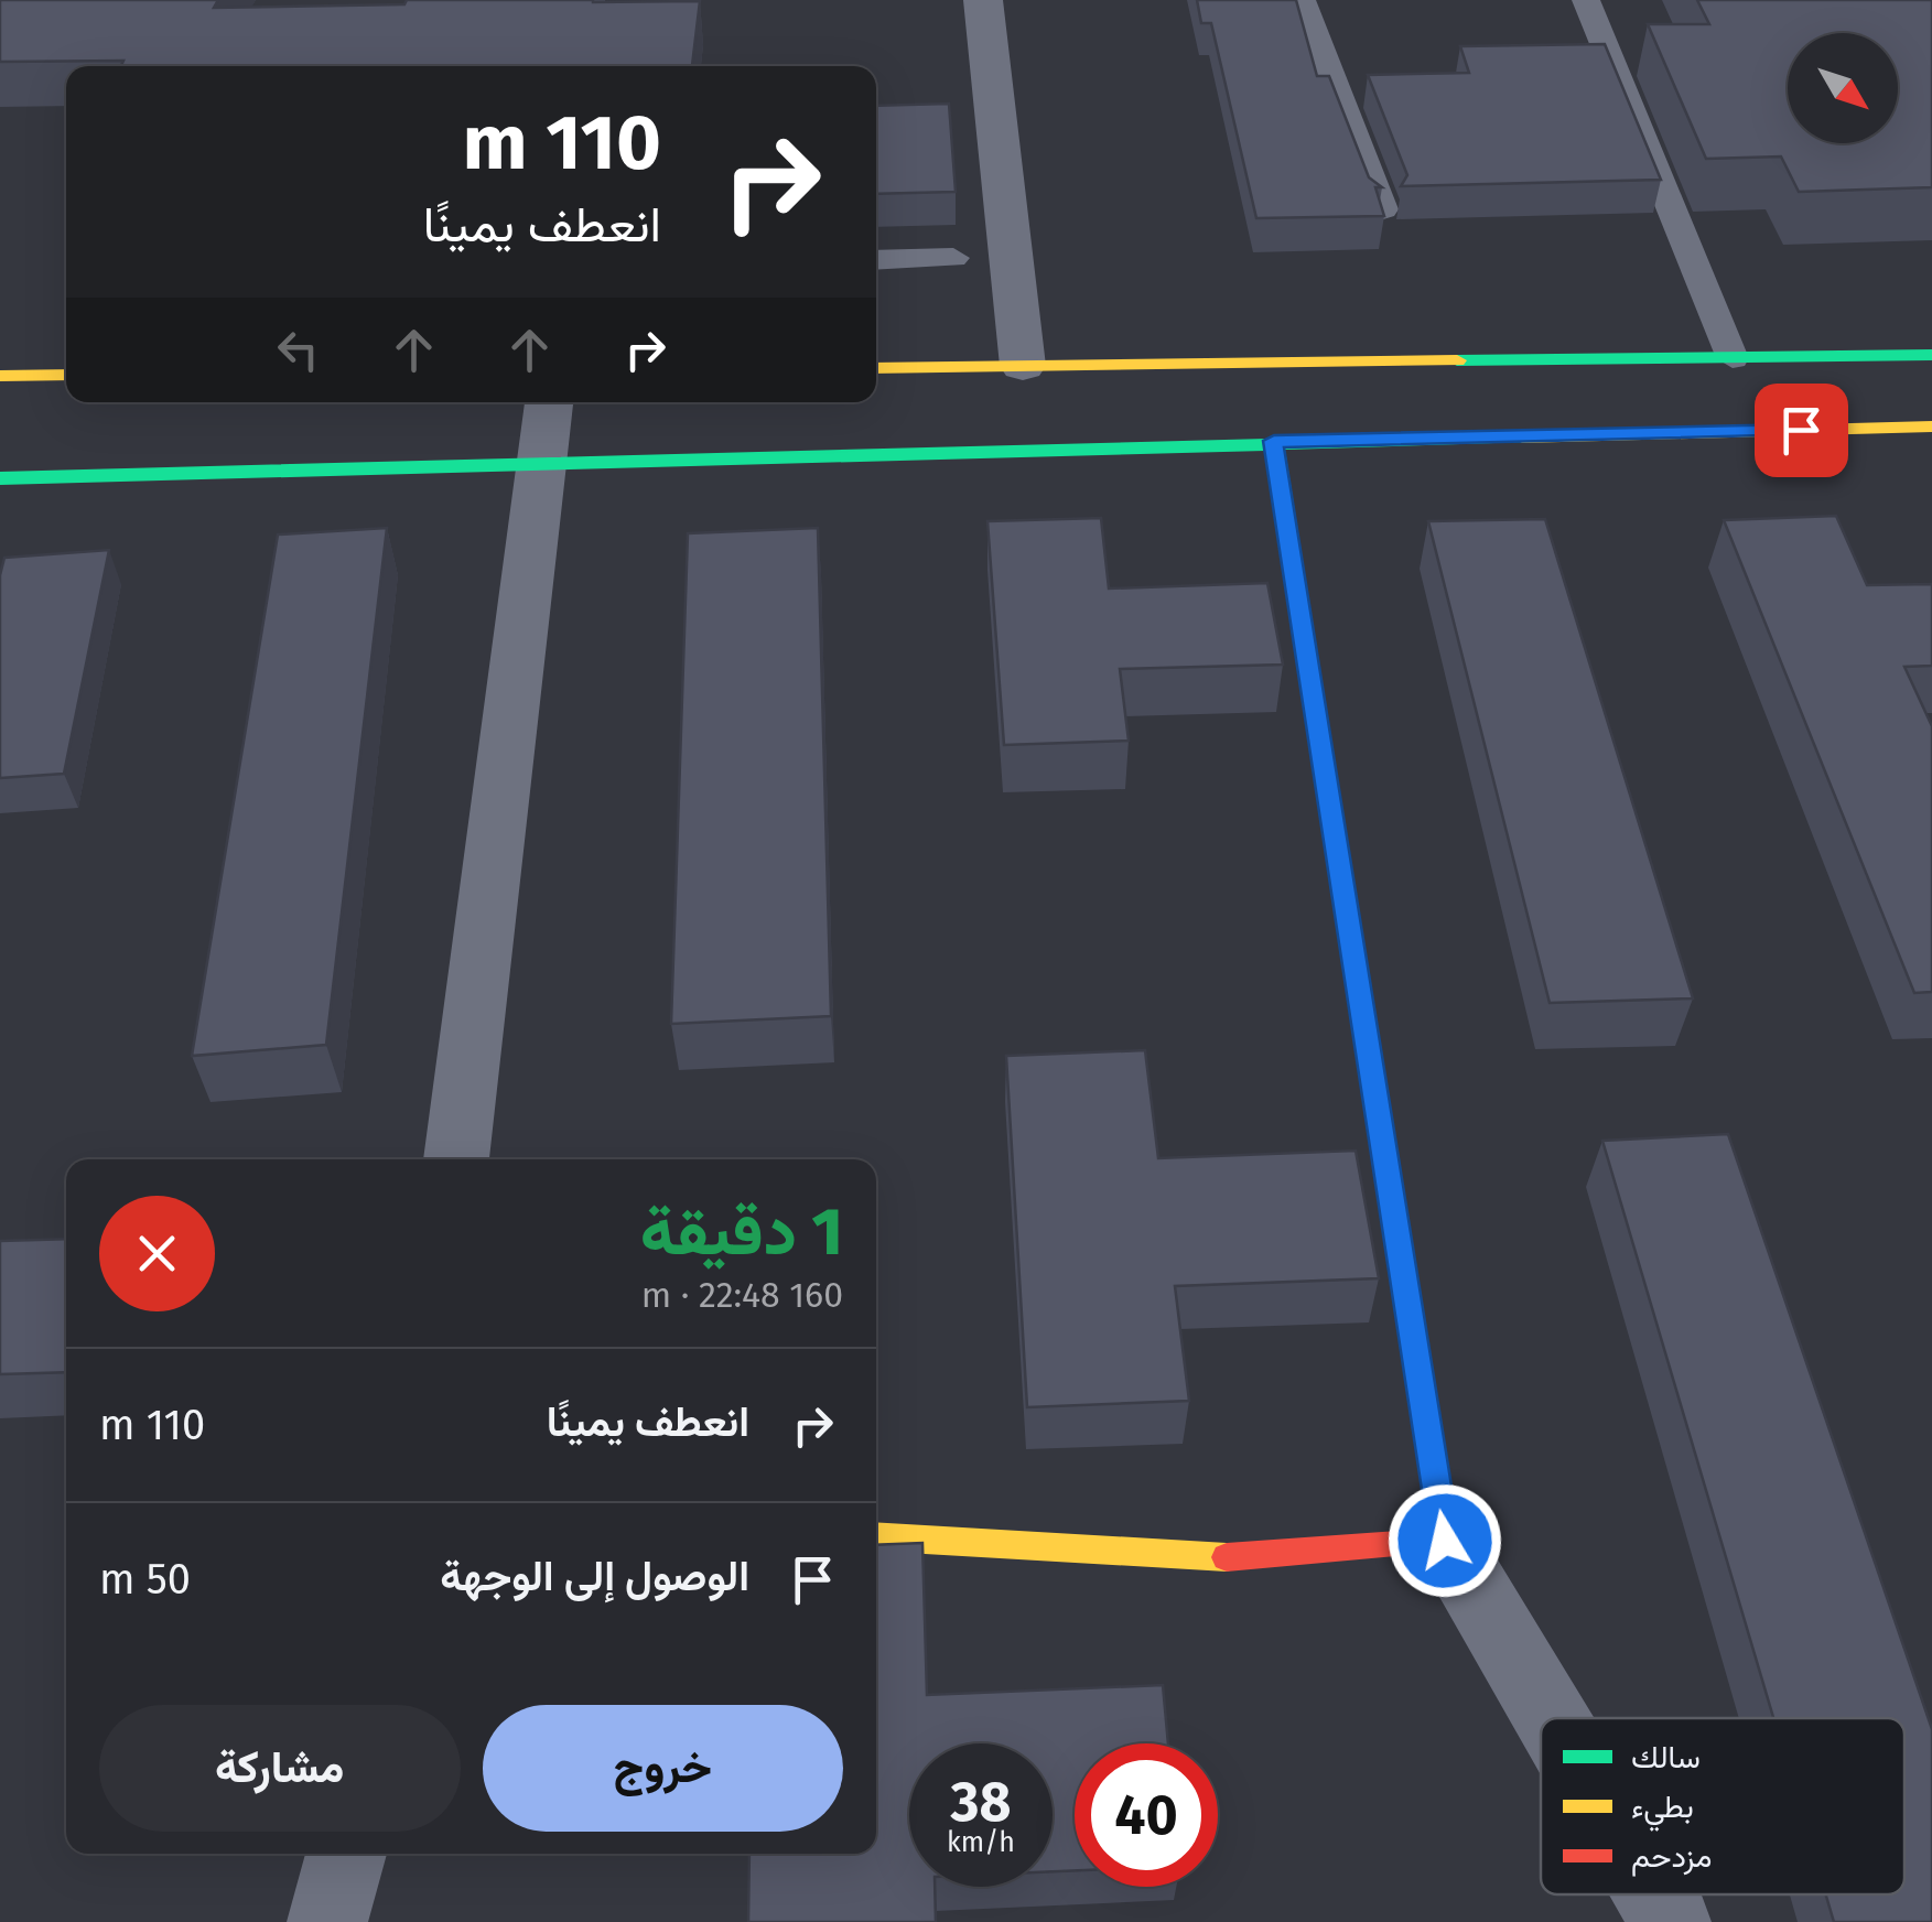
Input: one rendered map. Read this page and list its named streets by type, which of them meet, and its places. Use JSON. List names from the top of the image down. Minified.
{"legend":["سالك","بطيء","مزدحم"],"north":"bottom right","page":{"turn":["110 m","انعطف يمينًا"],"heading":["1 دقيقة","160 m · 22:48"],"list":[{"name":"انعطف يمينًا","value":"110 m"},{"name":"الوصول إلى الوجهة","value":"50 m"}],"buttons":["خروج","مشاركة"],"speed":"38 km/h","limit":"40"}}
